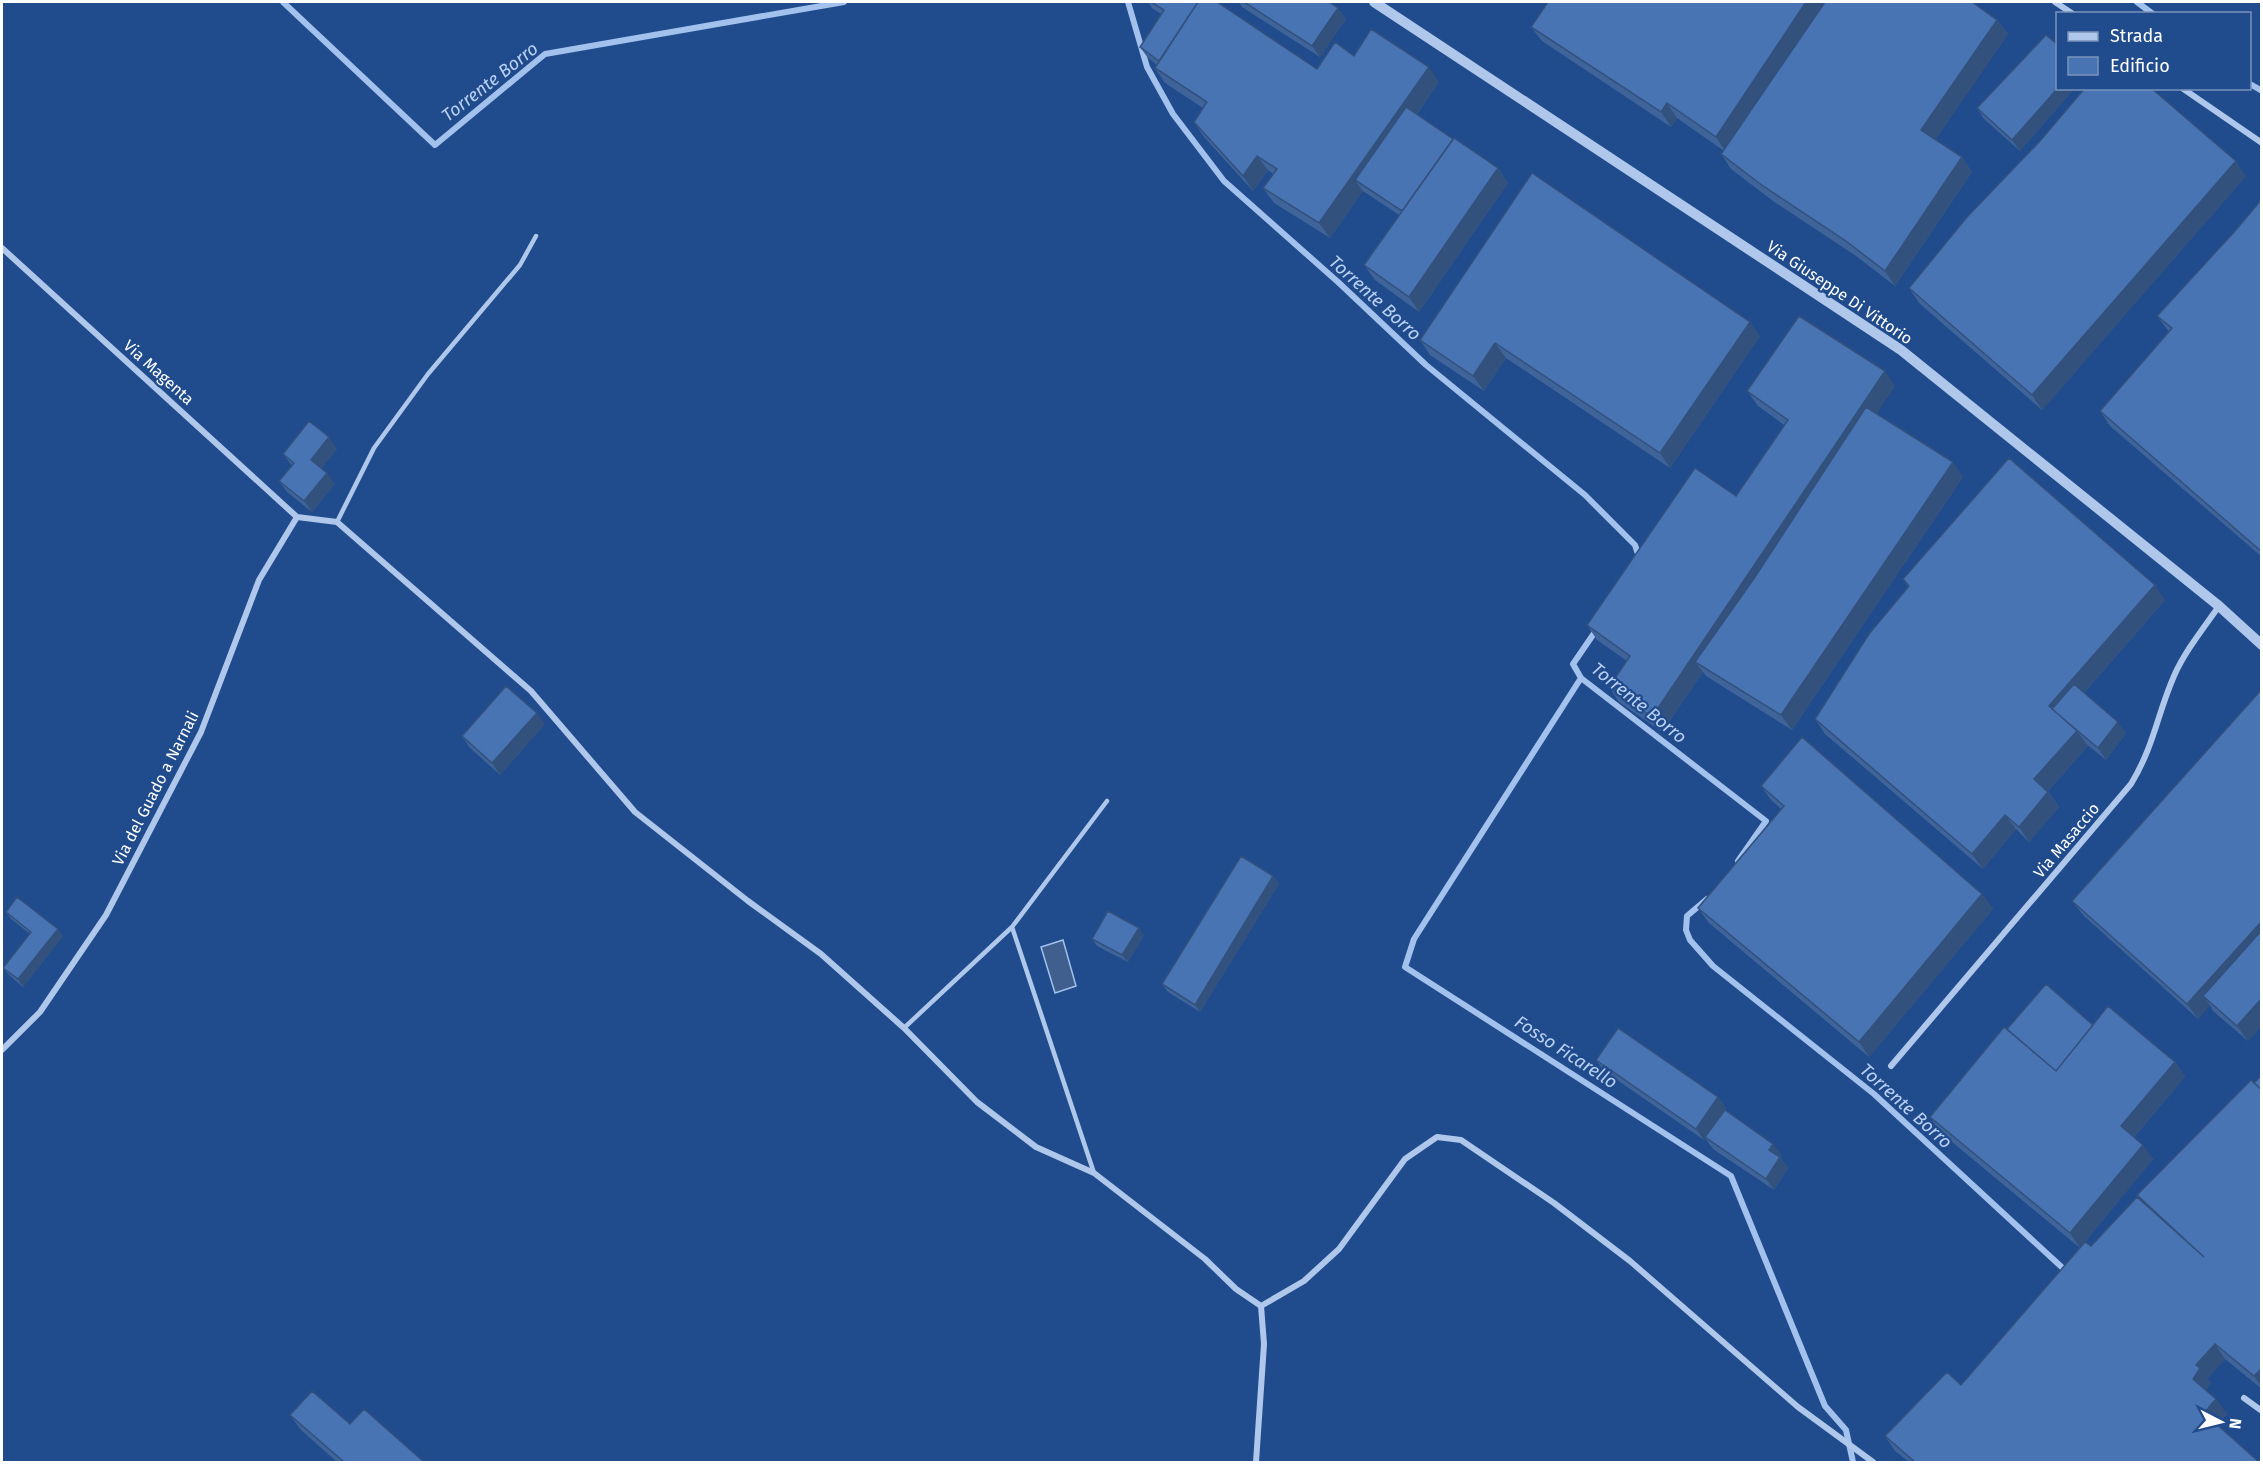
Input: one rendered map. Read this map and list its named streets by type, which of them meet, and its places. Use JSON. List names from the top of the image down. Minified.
{"streets":{"street":["Via Giuseppe Di Vittorio","Via Magenta","Via del Guado a Narnali","Via Masaccio"]},"crossings":[["Via Giuseppe Di Vittorio","Via Masaccio"],["Via Magenta","Via del Guado a Narnali"]],"water":["Torrente Borro","Fosso Ficarello"],"legend":["Strada","Edificio"],"north":"right"}
